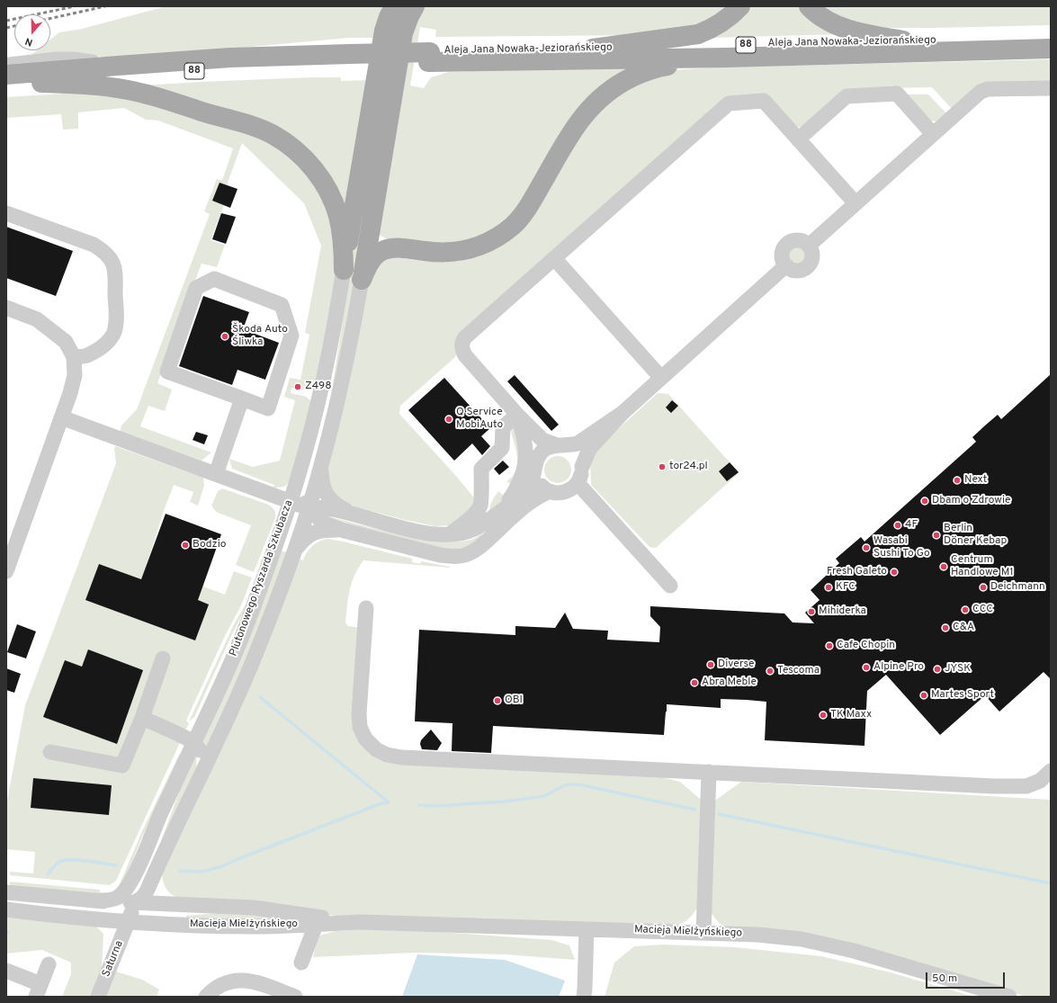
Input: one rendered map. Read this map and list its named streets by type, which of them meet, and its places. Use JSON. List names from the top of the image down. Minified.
{"streets":{"main road":["Aleja Jana Nowaka-Jeziorańskiego","88"],"street":["Plutonowego Ryszarda Szkubacza","Macieja Mielżyńskiego","Saturna"]},"crossings":[["Plutonowego Ryszarda Szkubacza","Macieja Mielżyńskiego"],["Macieja Mielżyńskiego","Saturna"]],"places":["Škoda Auto Śliwka","Z498","Q Service MobiAuto","tor24.pl","Next","Dbam o Zdrowie","4F","Berlin Döner Kebap","Bodzio","Wasabi Sushi To Go","Centrum Handlowe M1","Fresh Galeto","KFC","Deichmann","CCC","Mihiderka","C&A","Cafe Chopin","Diverse","Alpine Pro","JYSK","Tescoma","Abra Meble","Martes Sport","OBI","TK Maxx"],"scale_bar":"50 m","north":"bottom"}
